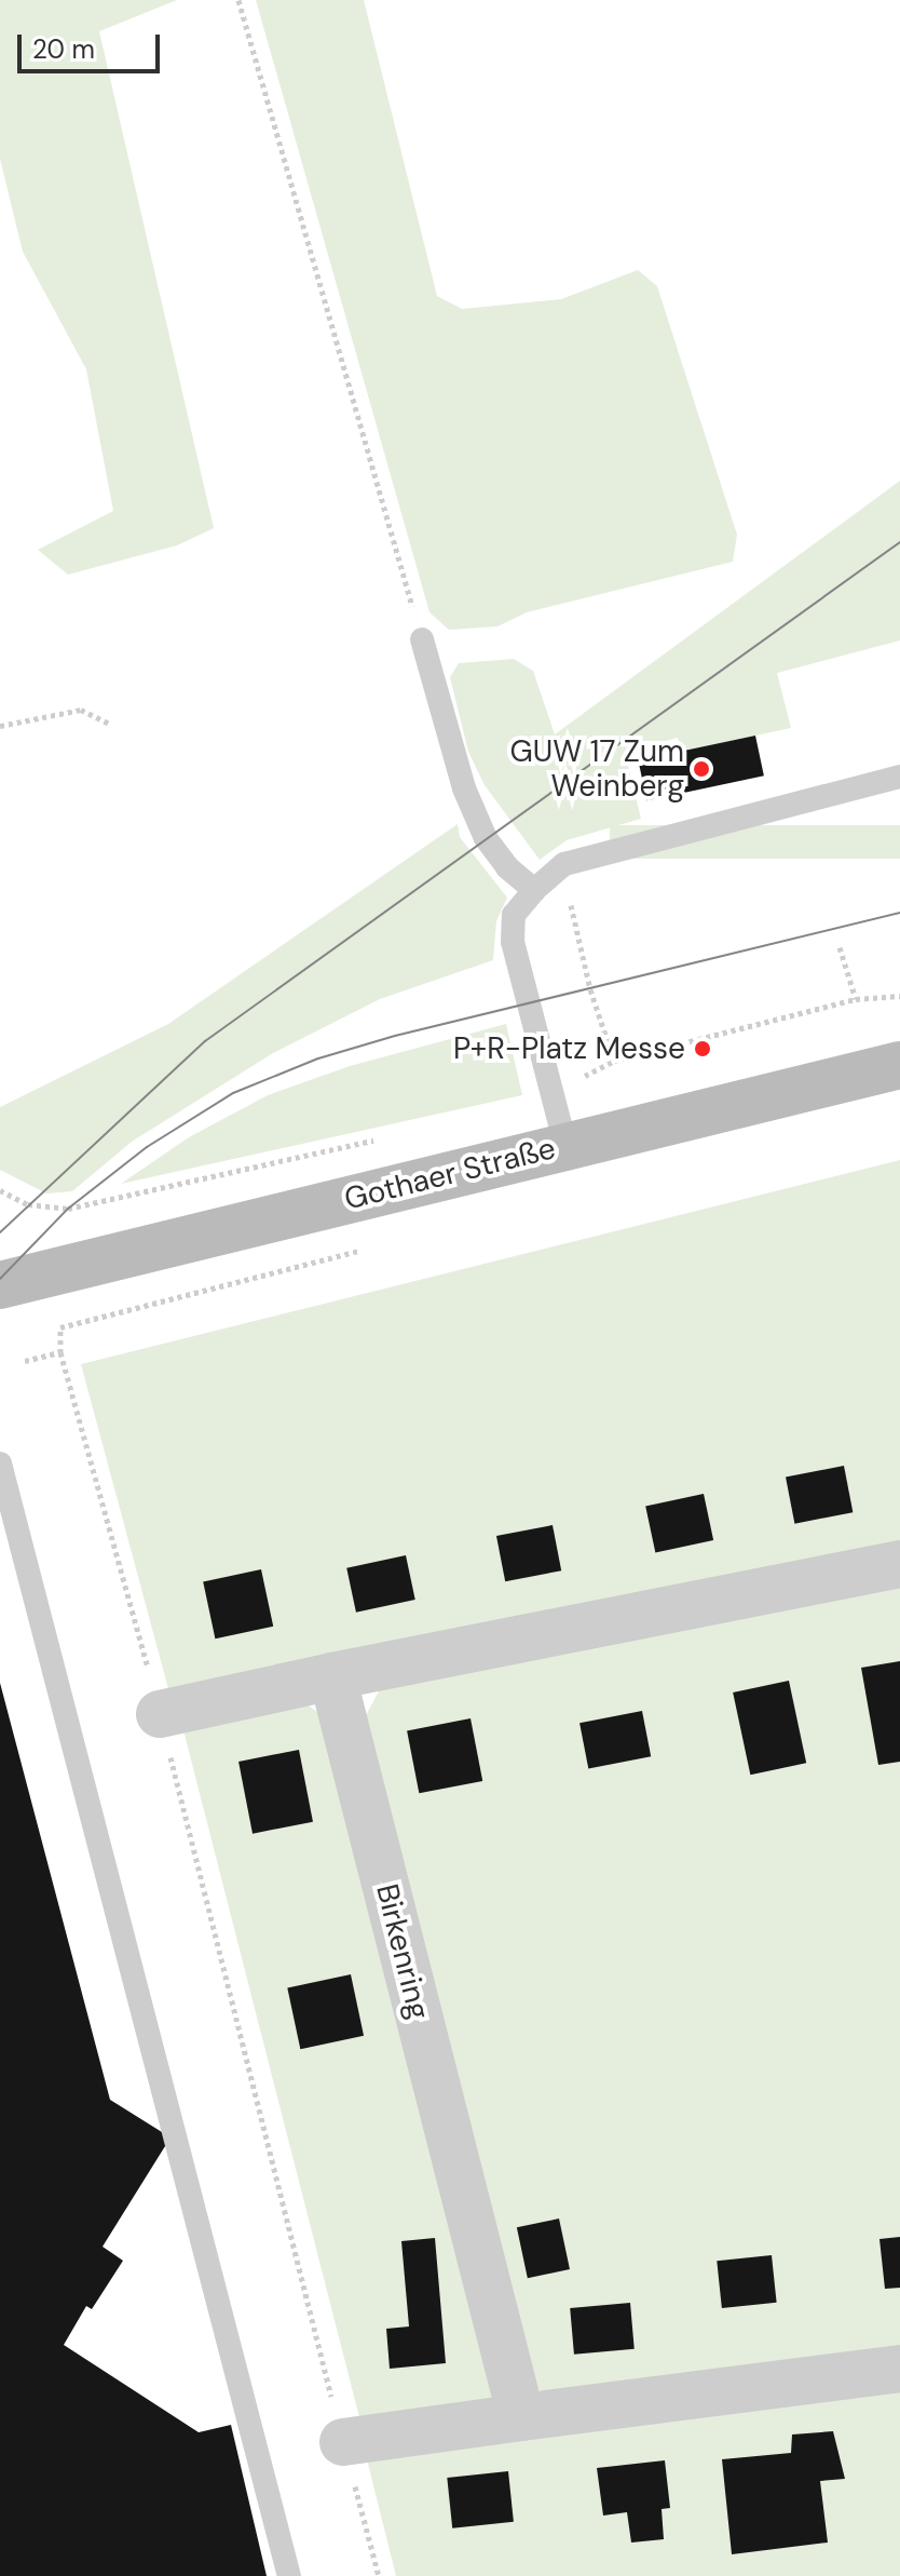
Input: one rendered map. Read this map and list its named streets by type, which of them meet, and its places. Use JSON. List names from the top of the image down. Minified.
{"streets":{"main road":["Gothaer Straße"],"street":["Birkenring"]},"places":["GUW 17 Zum Weinberg","P+R-Platz Messe"],"scale_bar":"20 m"}
